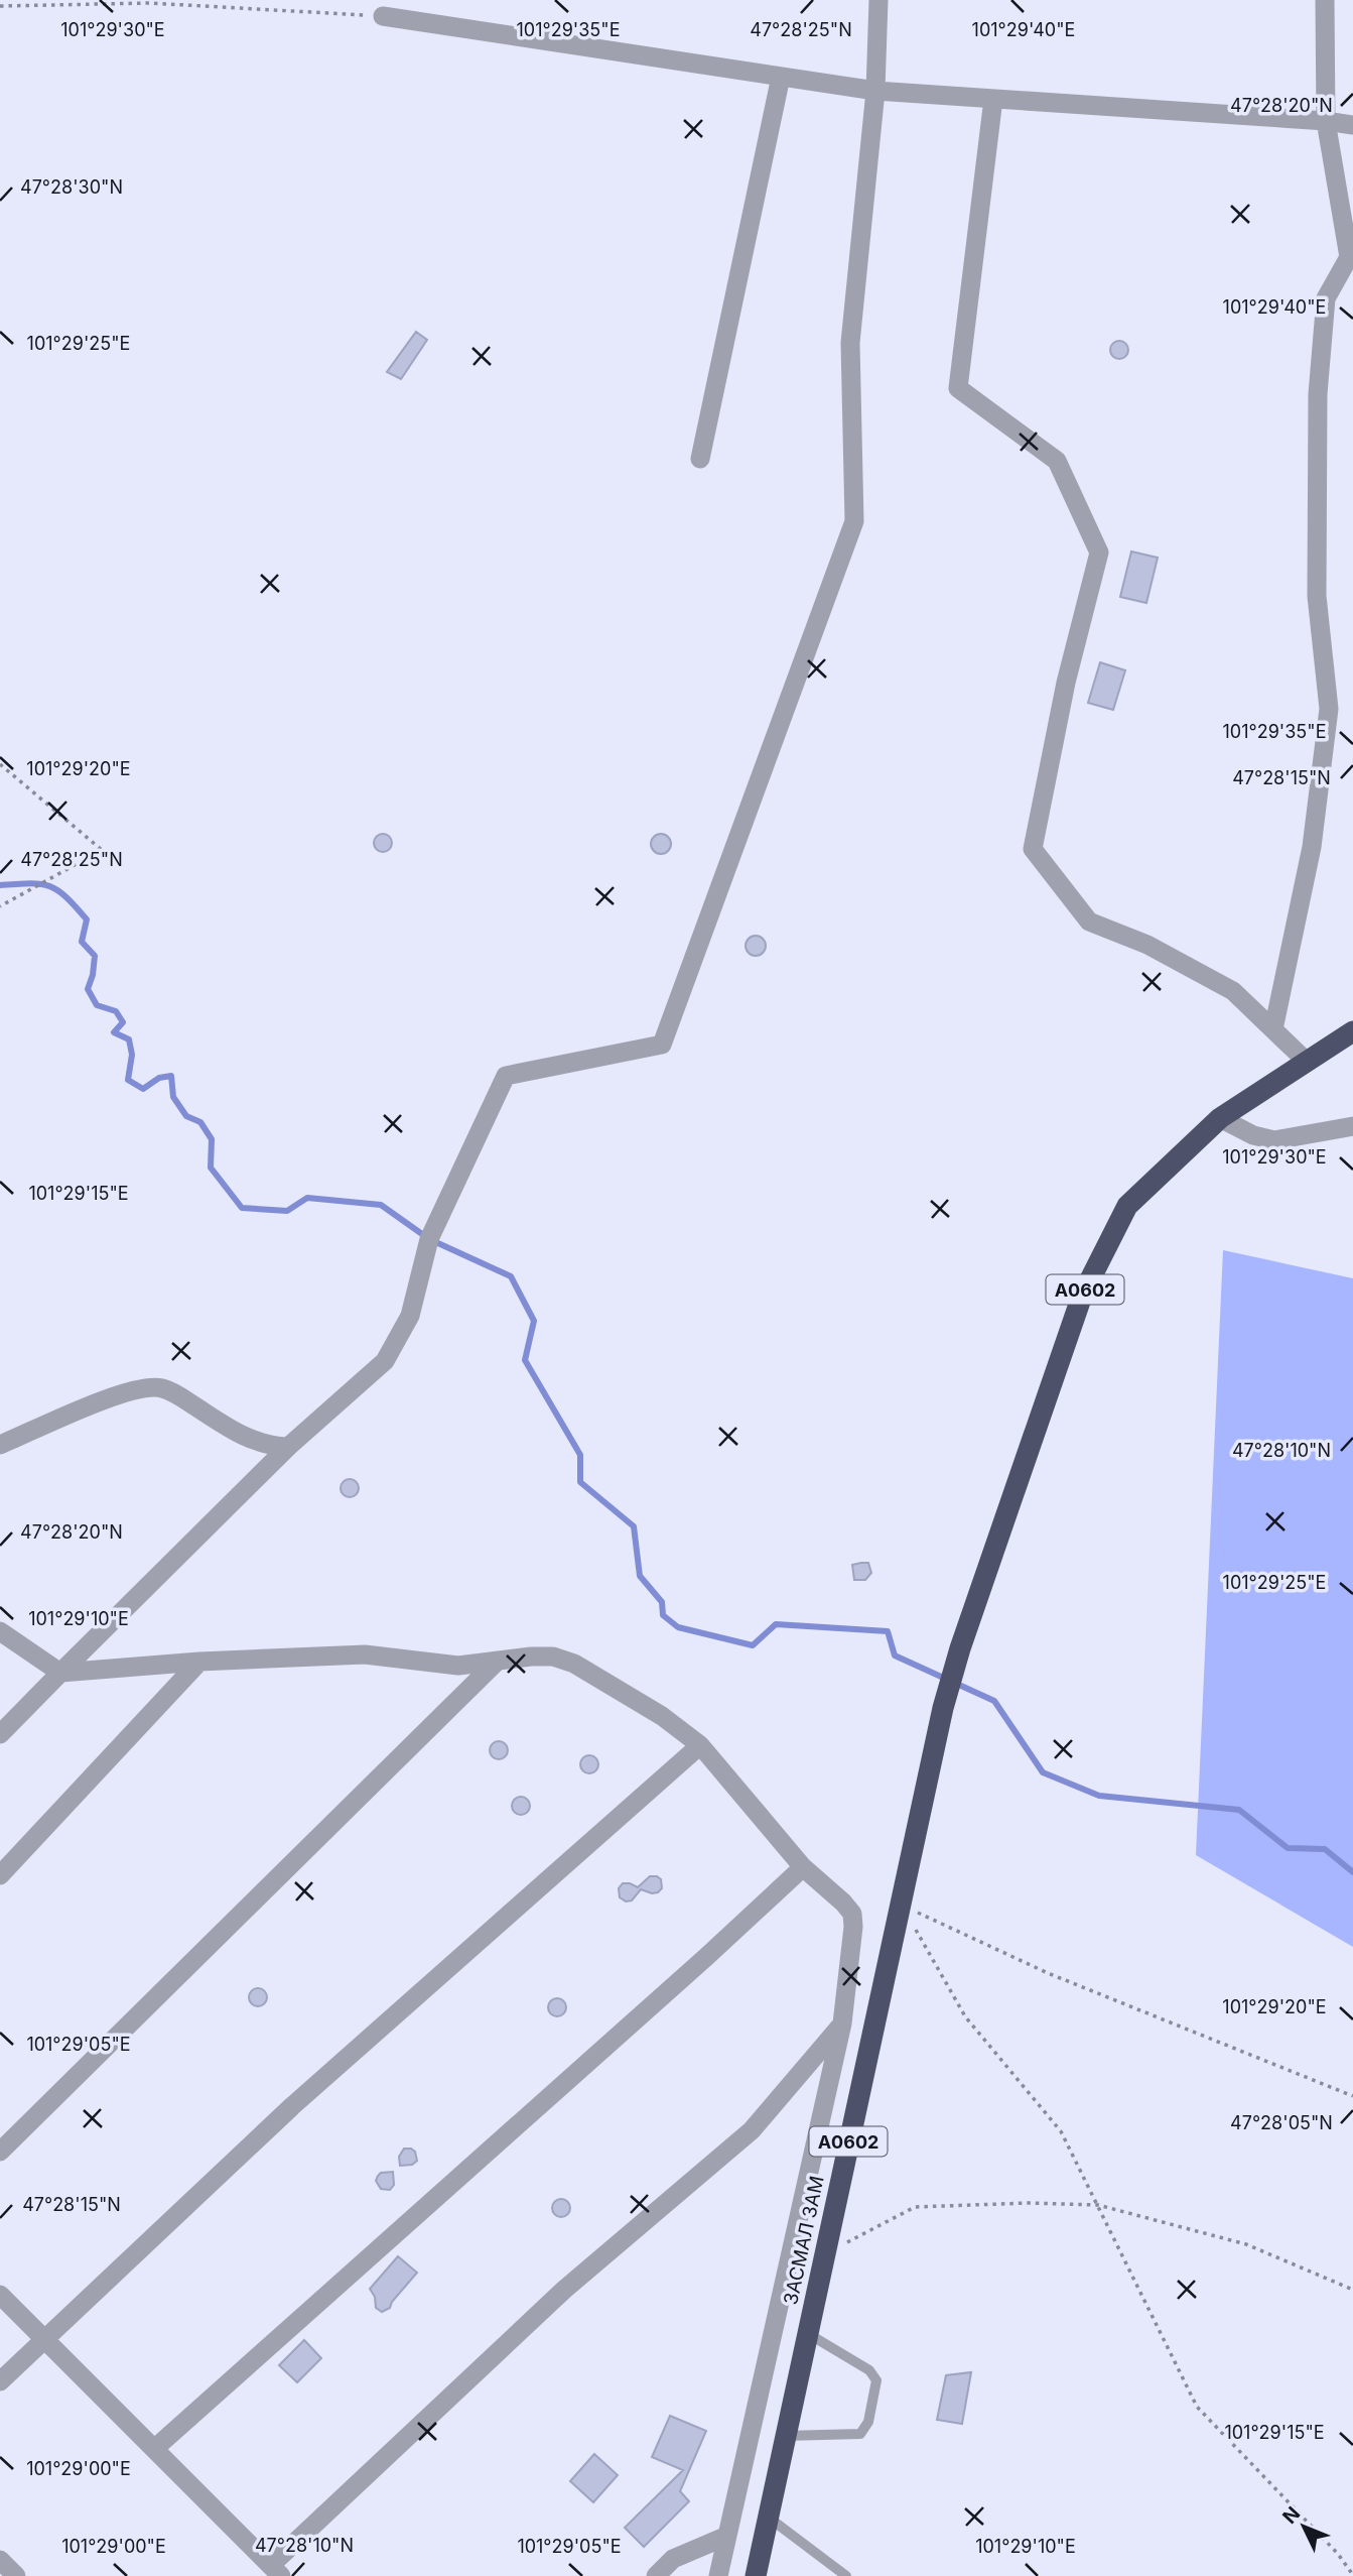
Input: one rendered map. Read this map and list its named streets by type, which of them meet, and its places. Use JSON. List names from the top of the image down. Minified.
{"streets":{"highway":["A0602","ЗАСМАЛ ЗАМ"]},"crossings":[["A0602","ЗАСМАЛ ЗАМ"]],"north":"top left","coordinates":["101°29'30\"E","101°29'35\"E","101°29'40\"E","47°28'25\"N","47°28'20\"N","47°28'30\"N","101°29'25\"E","101°29'20\"E","47°28'15\"N","101°29'15\"E","47°28'10\"N","101°29'10\"E","101°29'05\"E","47°28'05\"N","101°29'00\"E"]}
